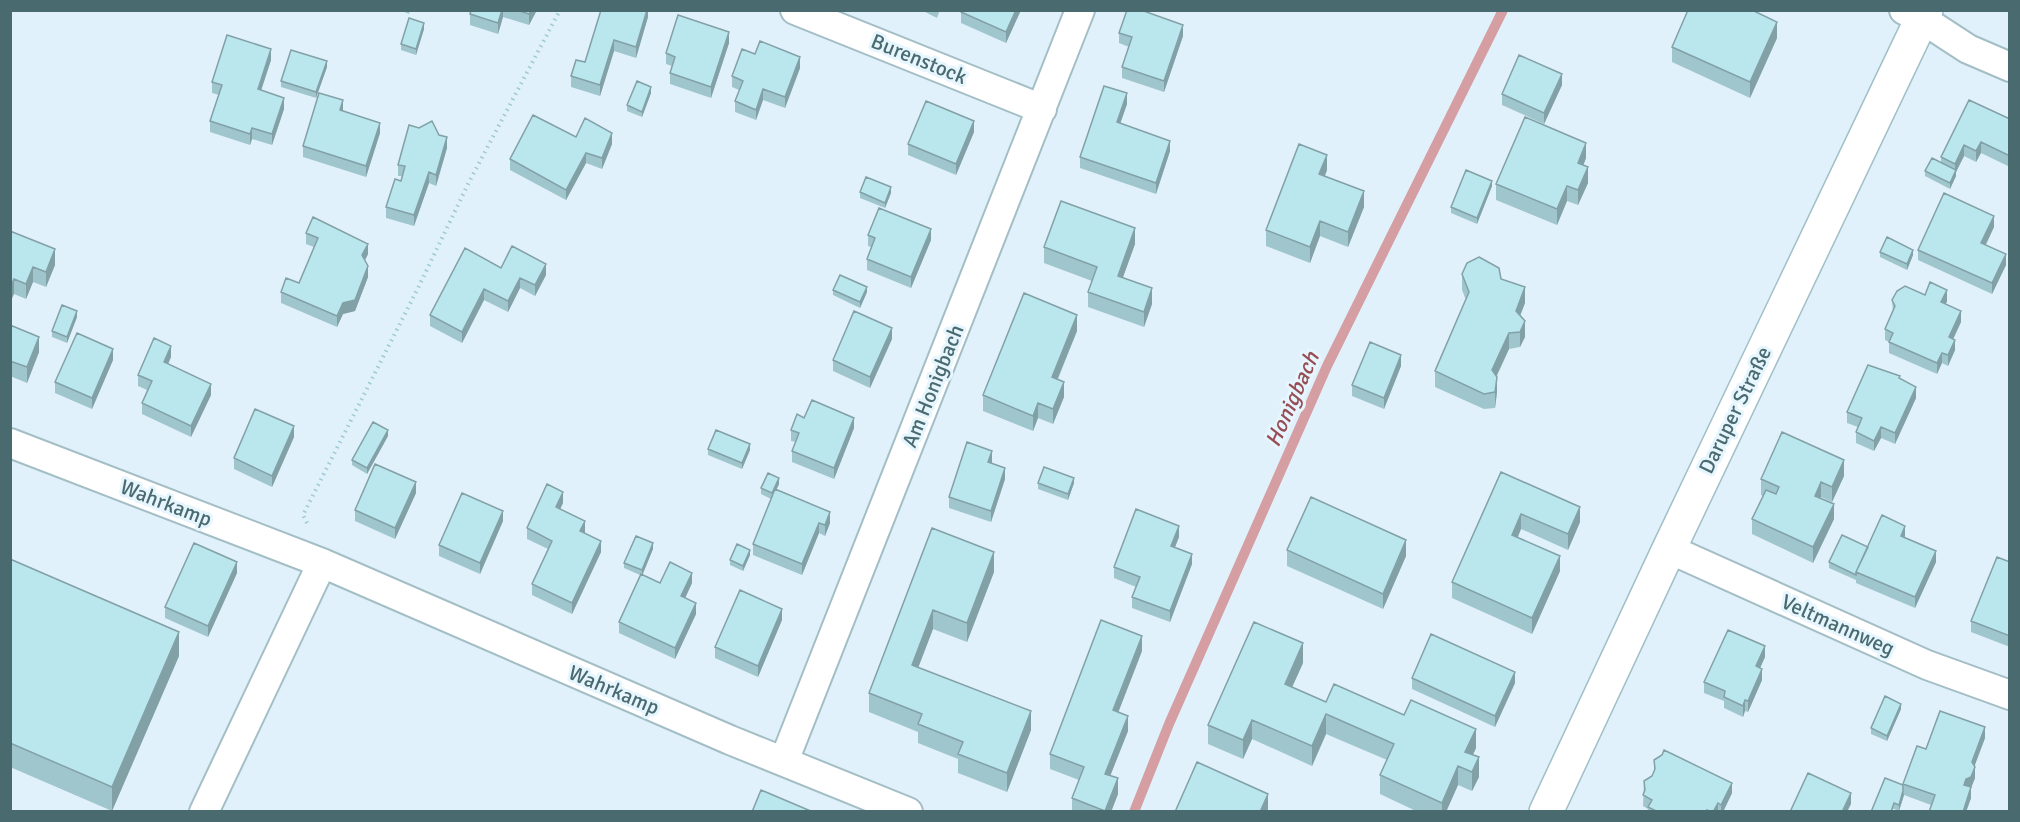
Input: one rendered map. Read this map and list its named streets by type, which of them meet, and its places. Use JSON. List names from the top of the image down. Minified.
{"streets":{"street":["Burenstock","Am Honigbach","Daruper Straße","Wahrkamp","Veltmannweg"]},"crossings":[["Burenstock","Am Honigbach"],["Am Honigbach","Wahrkamp"],["Daruper Straße","Veltmannweg"]],"water":["Honigbach"]}
